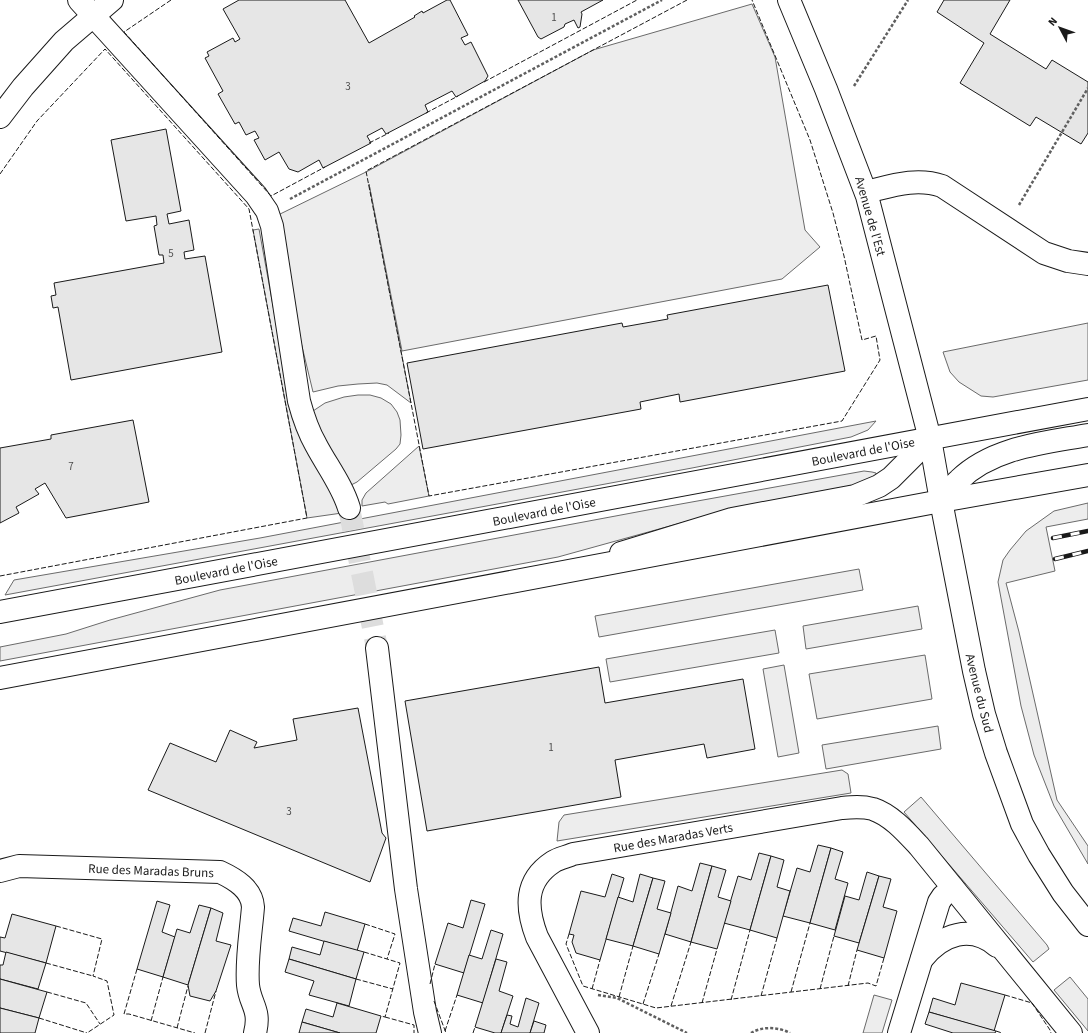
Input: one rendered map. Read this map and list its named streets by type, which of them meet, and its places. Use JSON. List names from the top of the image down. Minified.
{"streets":{"street":["Avenue de l'Est","Boulevard de l'Oise","Avenue du Sud","Rue des Maradas Verts","Rue des Maradas Bruns"]},"crossings":[["Avenue de l'Est","Boulevard de l'Oise"],["Avenue de l'Est","Avenue du Sud"],["Boulevard de l'Oise","Avenue du Sud"]],"house_numbers":["1","3","5","7","1","3"],"north":"top left"}
